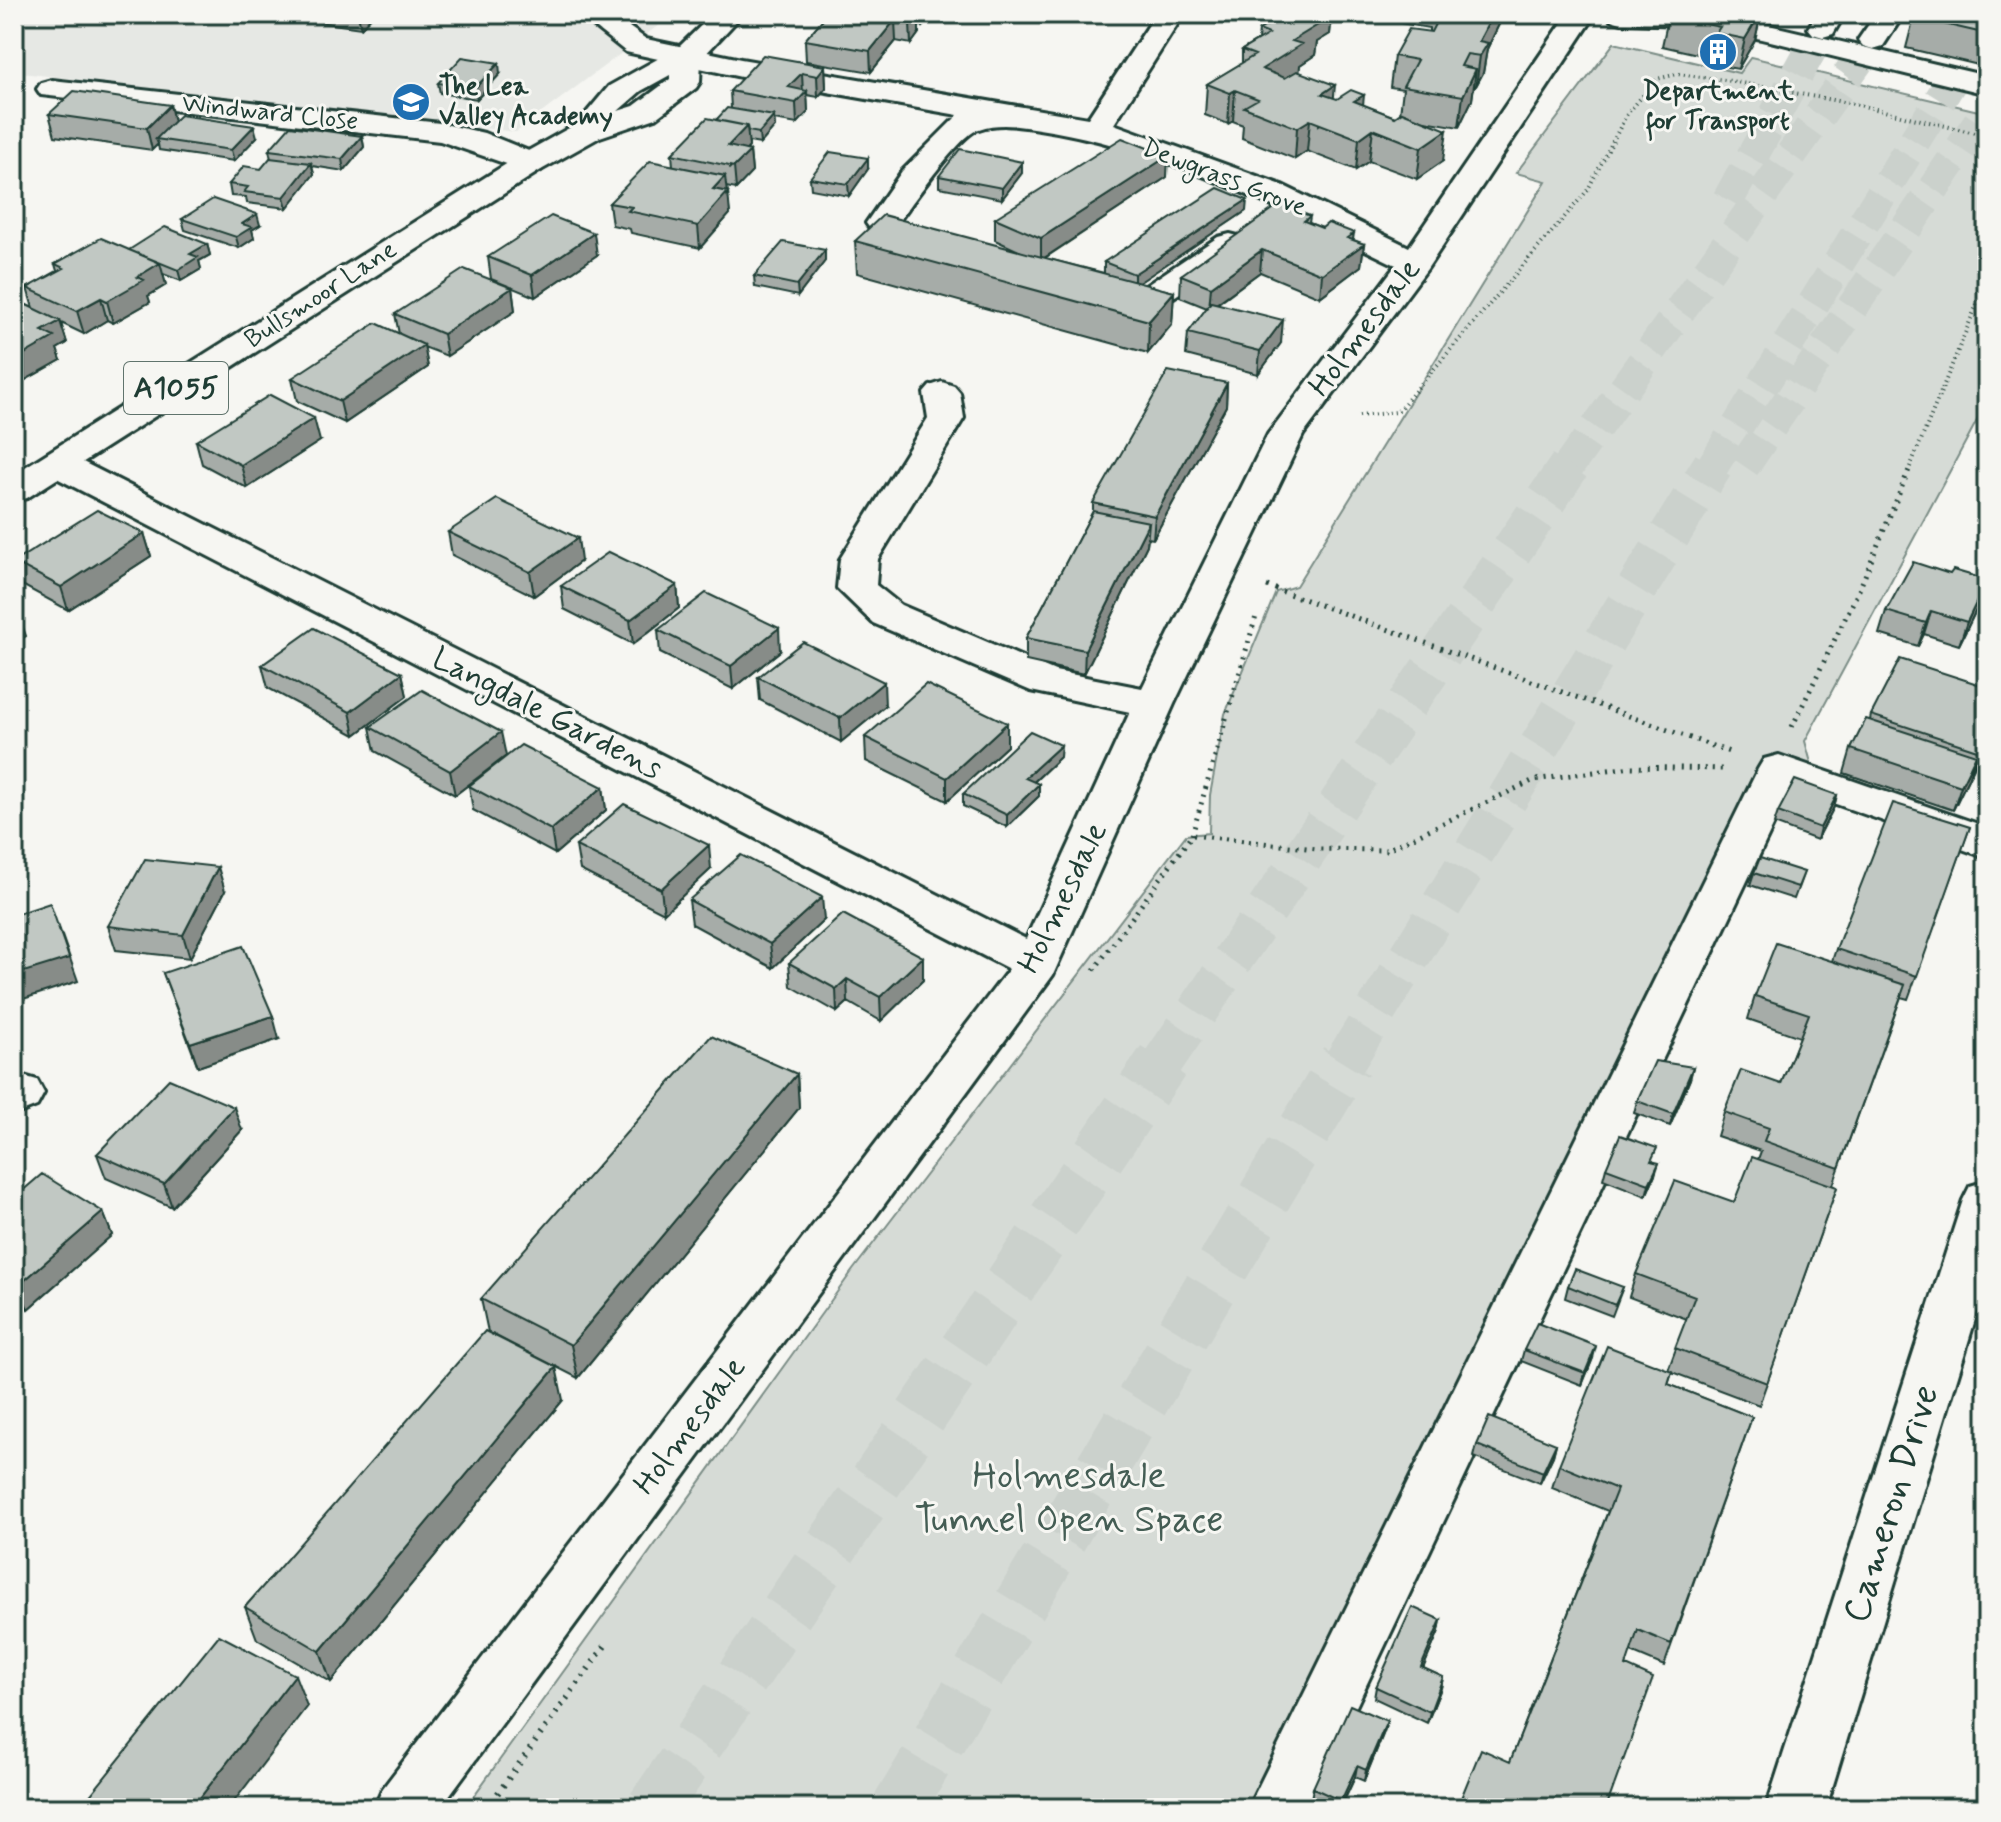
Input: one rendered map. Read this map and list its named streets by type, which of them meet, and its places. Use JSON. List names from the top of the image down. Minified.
{"streets":{"main road":["Windward Close","Dewgrass Grove","Bullsmoor Lane","Holmesdale","A1055","Langdale Gardens","Cameron Drive"]},"crossings":[["Windward Close","Bullsmoor Lane"],["Dewgrass Grove","Holmesdale"],["Bullsmoor Lane","Langdale Gardens"],["Holmesdale","Langdale Gardens"]],"parks":["Holmesdale Tunnel Open Space"],"places":{"building":["Department for Transport"],"school or university":["The Lea Valley Academy"]}}
